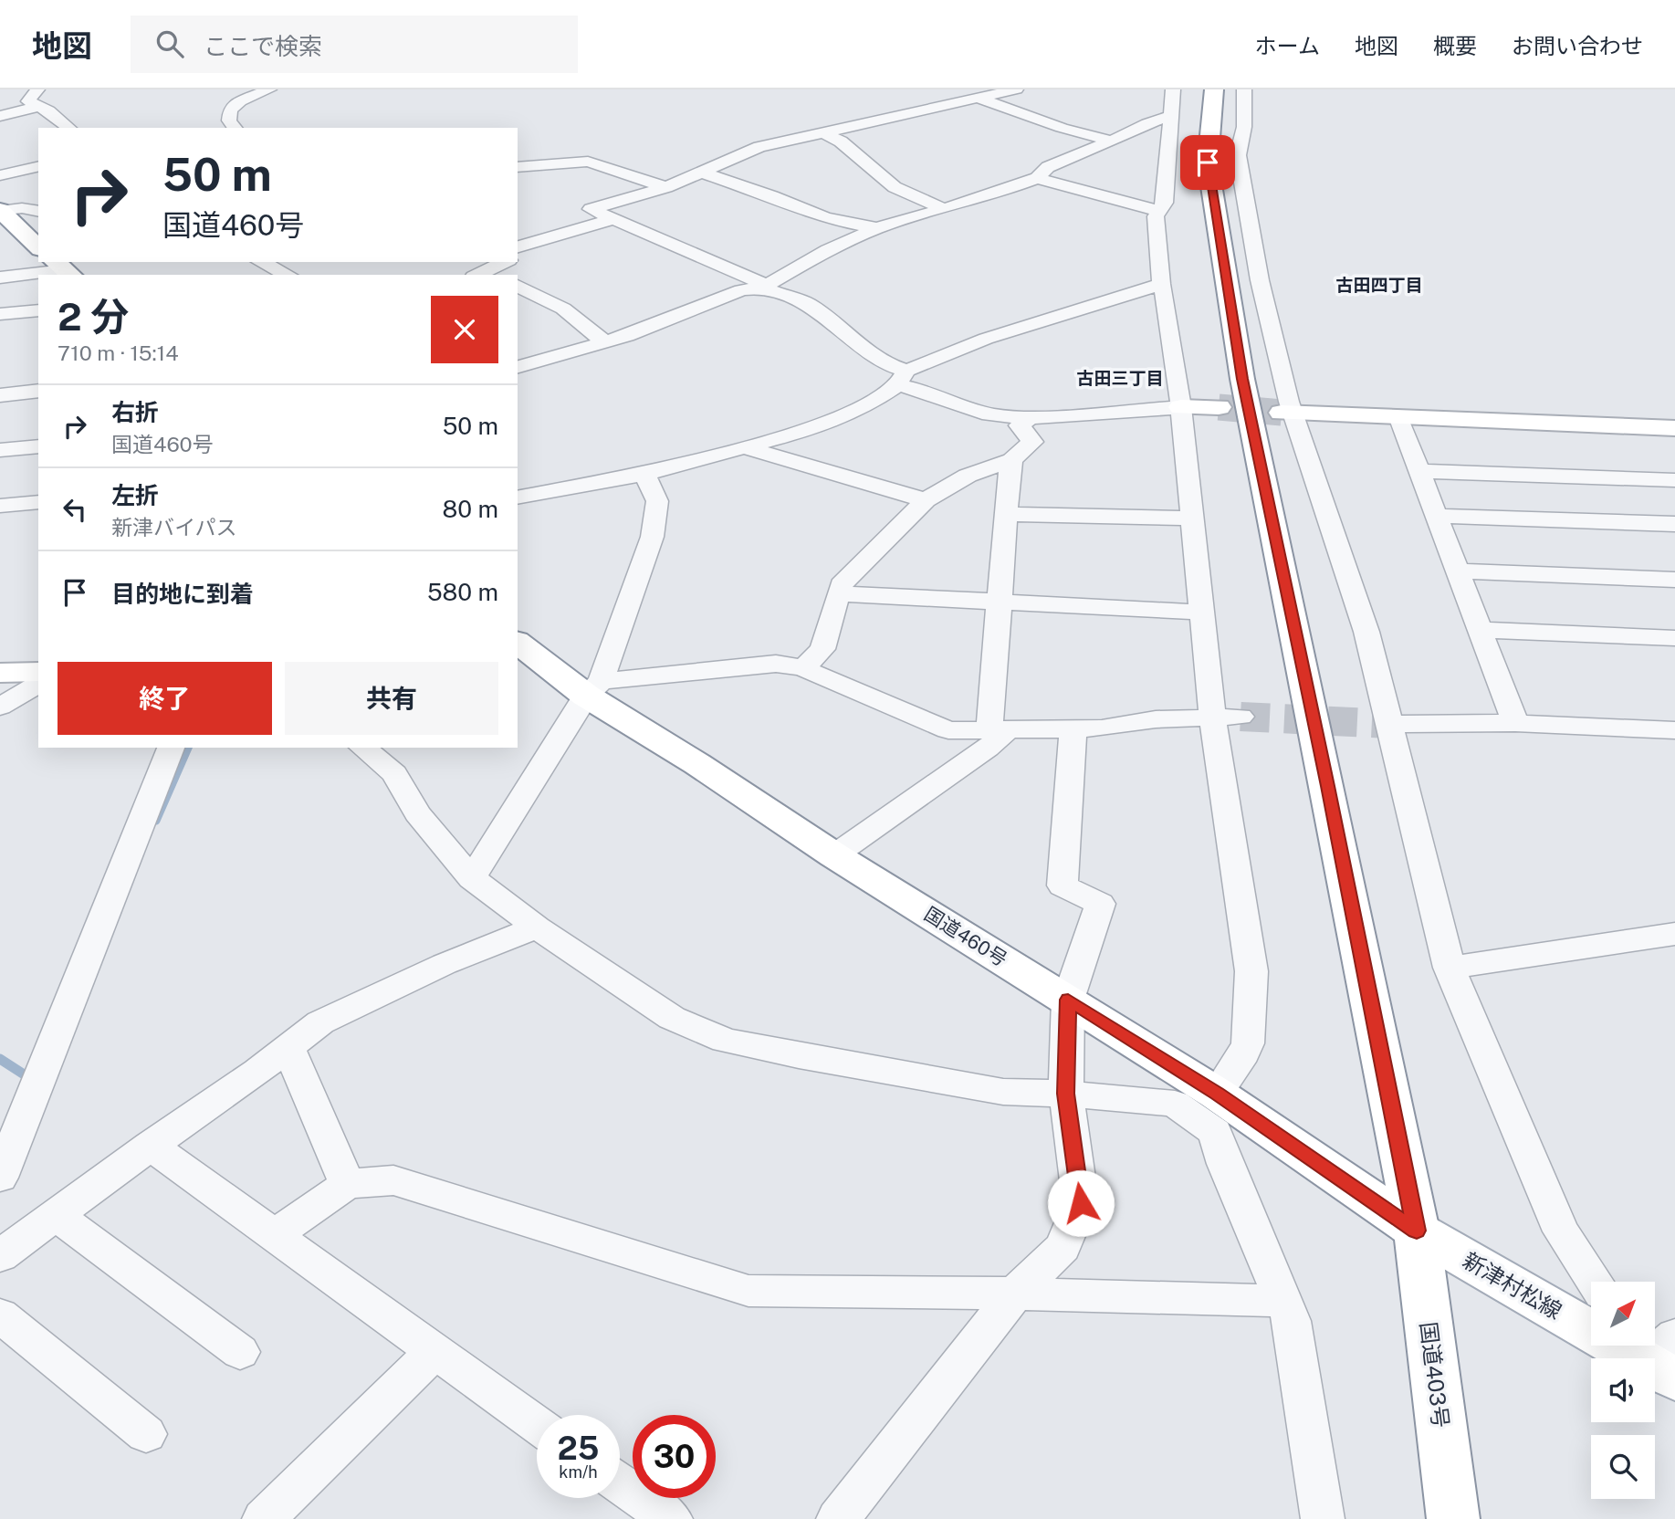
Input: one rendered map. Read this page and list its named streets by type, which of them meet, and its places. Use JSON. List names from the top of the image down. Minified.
{"streets":{"main road":["国道460号","新津村松線","国道403号"]},"crossings":[["国道460号","新津村松線"],["国道460号","国道403号"],["新津村松線","国道403号"]],"districts":["古田四丁目","古田三丁目"],"north":"top right","page":{"header":"地図","search":"ここで検索","nav":["ホーム","地図","概要","お問い合わせ"],"turn":["50 m","国道460号"],"heading":["2 分","710 m · 15:14"],"list":[{"name":"右折","note":"国道460号","value":"50 m"},{"name":"左折","note":"新津バイパス","value":"80 m"},{"name":"目的地に到着","value":"580 m"}],"buttons":["終了","共有"],"speed":"25 km/h","limit":"30"}}
